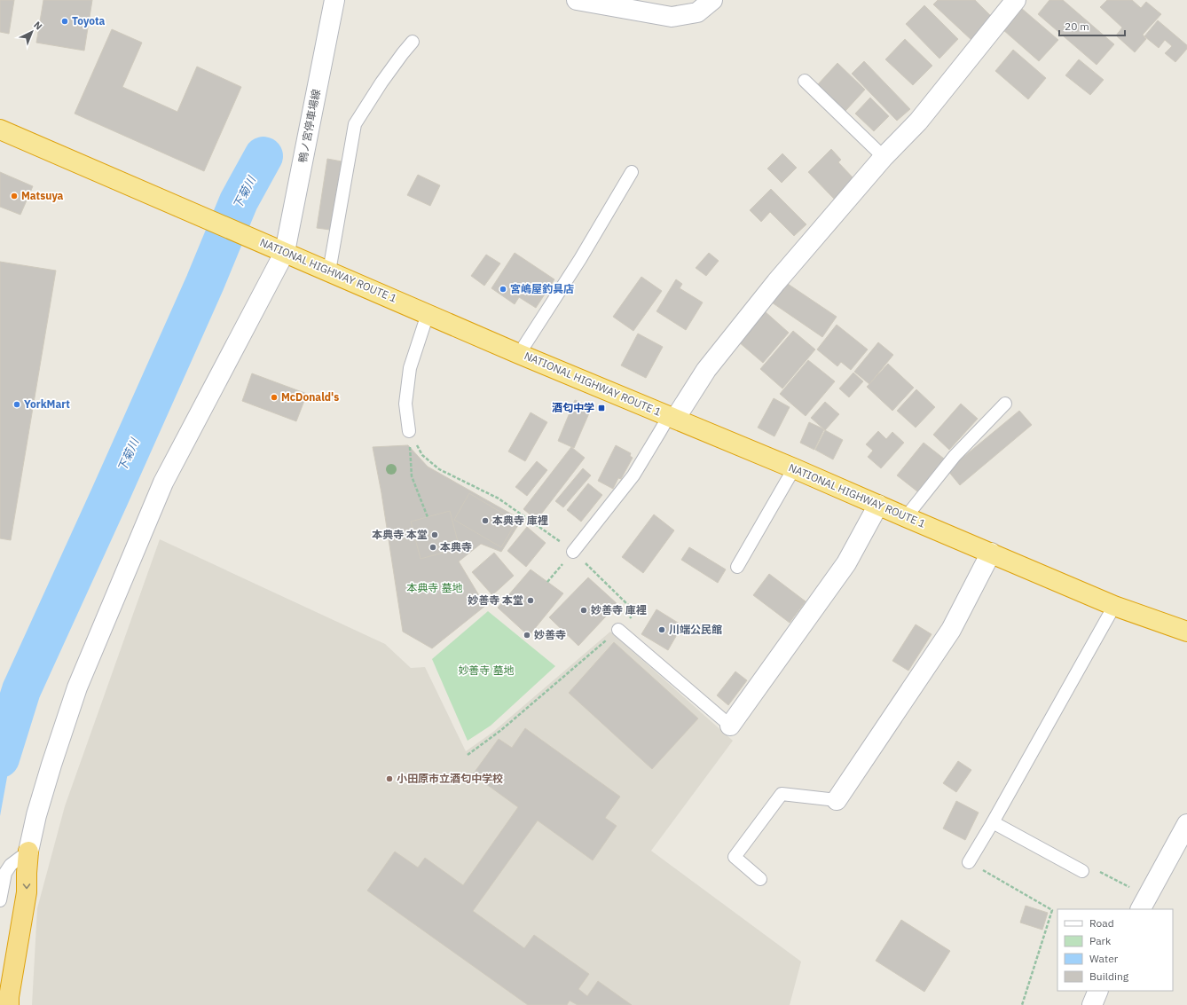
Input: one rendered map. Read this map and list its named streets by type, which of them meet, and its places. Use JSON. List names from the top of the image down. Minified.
{"streets":{"highway":["NATIONAL HIGHWAY ROUTE 1"],"street":["鴨ノ宮停車場線"]},"crossings":[["鴨ノ宮停車場線","NATIONAL HIGHWAY ROUTE 1"]],"water":["下菊川"],"parks":["本典寺 墓地","妙善寺 墓地"],"places":{"other":["Toyota","Matsuya","宮嶋屋釣具店","McDonald's","YorkMart","本典寺 庫裡","本典寺 本堂","本典寺","妙善寺 本堂","妙善寺 庫裡","川端公民館","妙善寺","小田原市立酒匂中学校"],"transit":["酒匂中学"]},"legend":["Road","Park","Water","Building"],"scale_bar":"20 m","north":"top right"}
